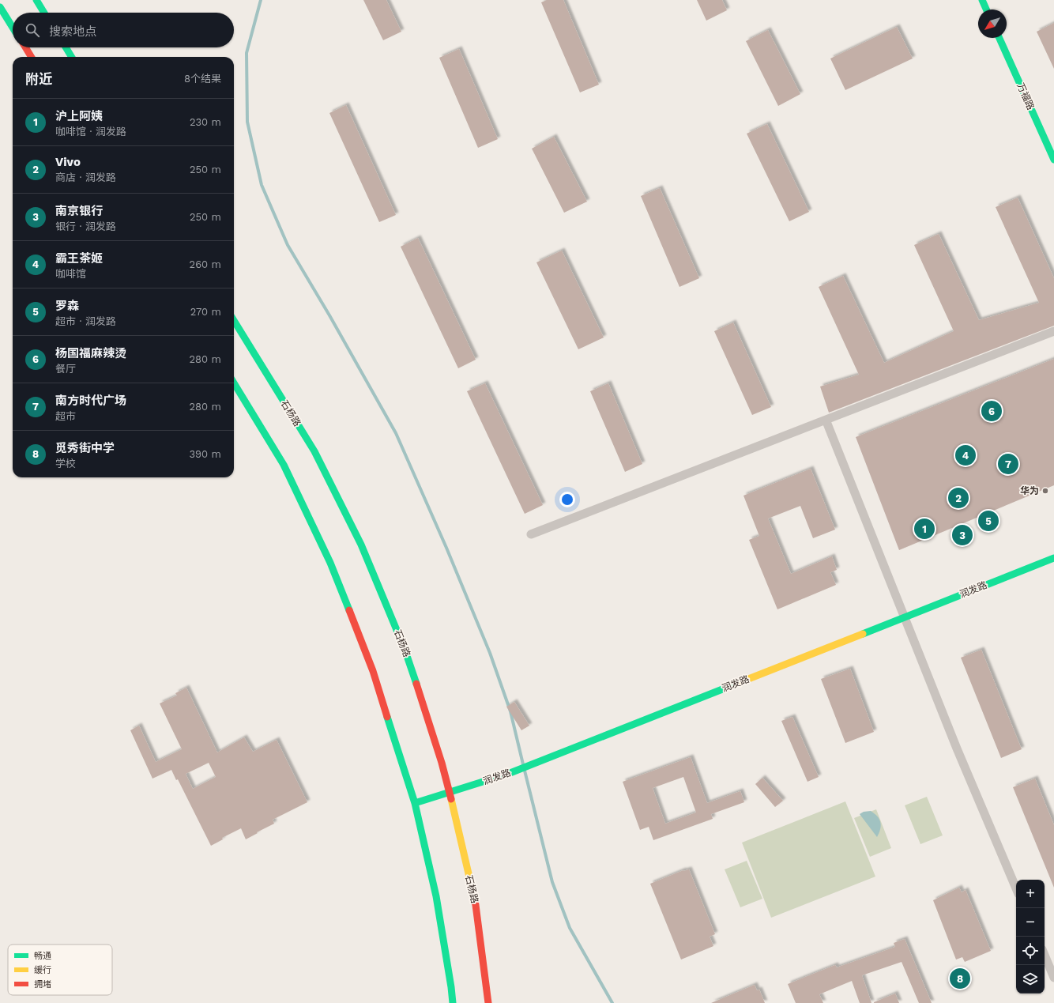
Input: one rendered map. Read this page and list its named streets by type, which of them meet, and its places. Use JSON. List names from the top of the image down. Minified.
{"streets":{"main road":["万福路","石杨路","润发路"]},"crossings":[["石杨路","润发路"]],"places":["华为"],"legend":["畅通","缓行","拥堵"],"north":"bottom left","page":{"search":"搜索地点","heading":["附近","8个结果"],"list":[{"mark":"1","name":"沪上阿姨","note":"咖啡馆 · 润发路","value":"230 m"},{"mark":"2","name":"Vivo","note":"商店 · 润发路","value":"250 m"},{"mark":"3","name":"南京银行","note":"银行 · 润发路","value":"250 m"},{"mark":"4","name":"霸王茶姬","note":"咖啡馆","value":"260 m"},{"mark":"5","name":"罗森","note":"超市 · 润发路","value":"270 m"},{"mark":"6","name":"杨国福麻辣烫","note":"餐厅","value":"280 m"},{"mark":"7","name":"南方时代广场","note":"超市","value":"280 m"},{"mark":"8","name":"觅秀街中学","note":"学校","value":"390 m"}],"pins":["6","4","7","2","5","1","3","8"],"map_buttons":["+","−"]}}
